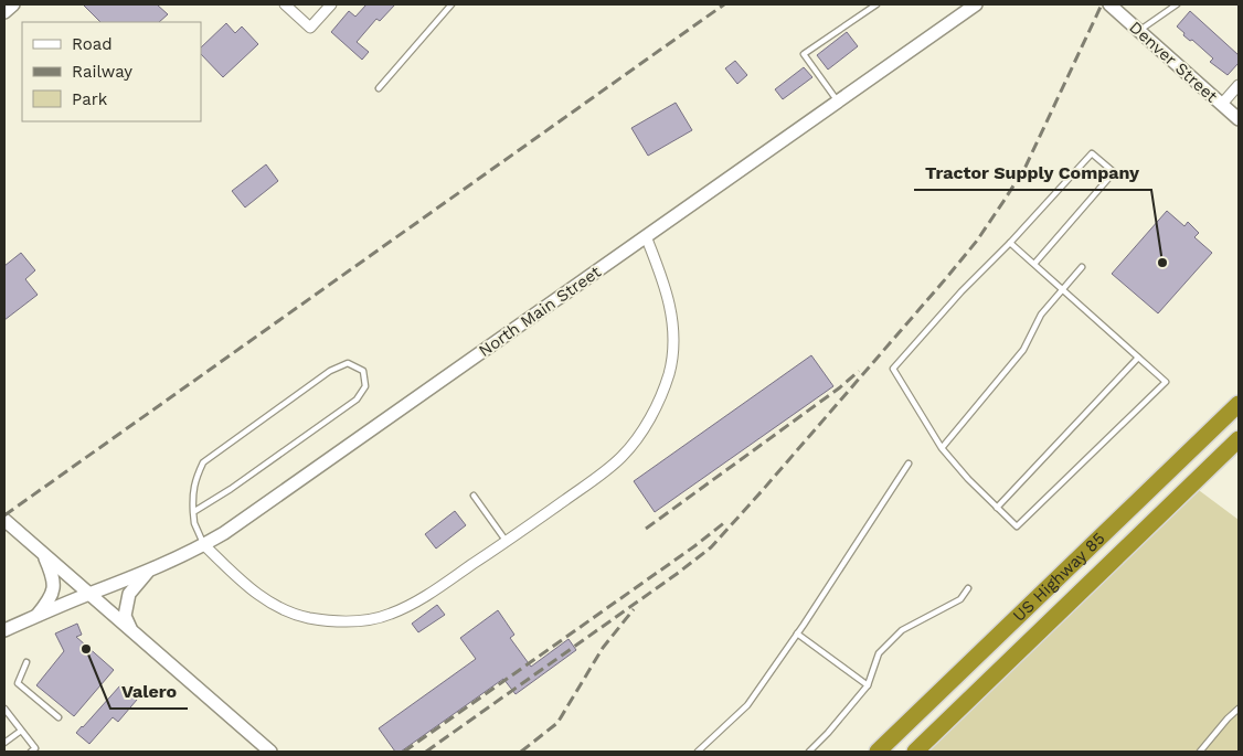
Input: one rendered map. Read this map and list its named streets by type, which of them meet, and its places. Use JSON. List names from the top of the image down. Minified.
{"streets":{"highway":["US Highway 85"],"street":["Denver Street","North Main Street"]},"places":["Tractor Supply Company","Valero"],"legend":["Road","Railway","Park"]}
